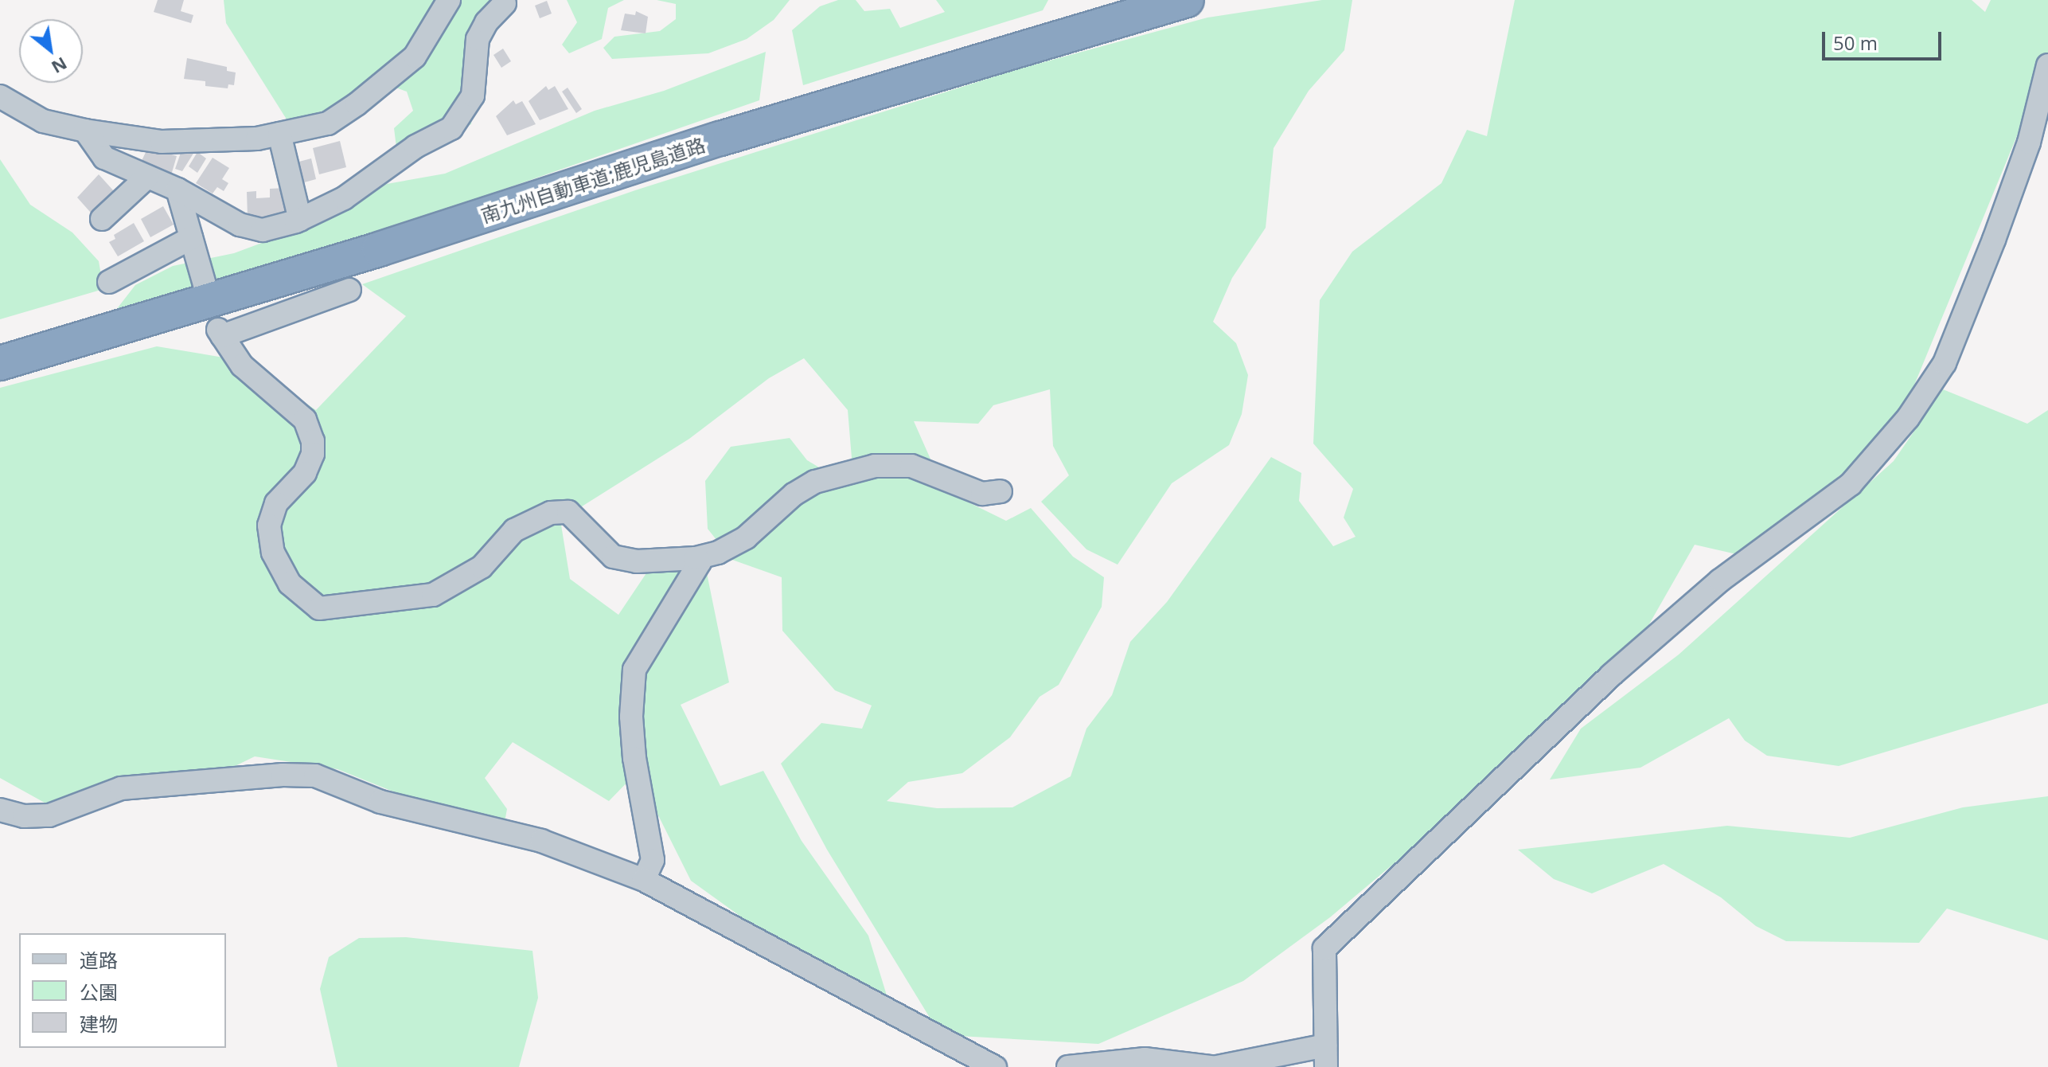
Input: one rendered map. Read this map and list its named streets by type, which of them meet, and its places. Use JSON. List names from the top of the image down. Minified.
{"streets":{"highway":["南九州自動車道;鹿児島道路"]},"legend":["道路","公園","建物"],"scale_bar":"50 m","north":"bottom right"}
